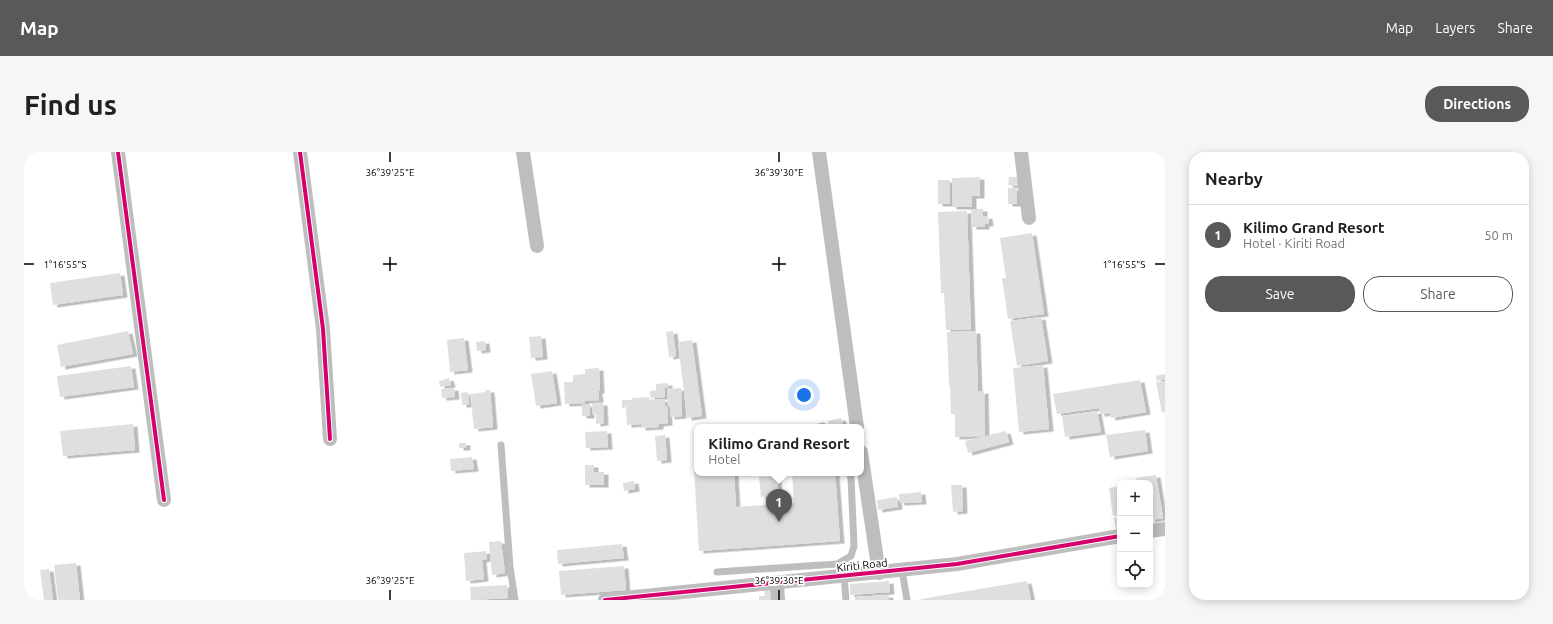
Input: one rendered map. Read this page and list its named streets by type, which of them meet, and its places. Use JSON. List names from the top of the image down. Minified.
{"streets":{"street":["Kiriti Road"]},"page":{"header":"Map","nav":["Map","Layers","Share"],"buttons":["Directions",["Save","Share"]],"title":"Find us","heading":"Nearby","list":[{"mark":"1","name":"Kilimo Grand Resort","note":"Hotel · Kiriti Road","value":"50 m"}],"popup":["Kilimo Grand Resort","Hotel"],"map_buttons":["+","−"],"pins":"1"},"coordinates":["36°39'25\"E","36°39'30\"E","1°16'55\"S"]}
